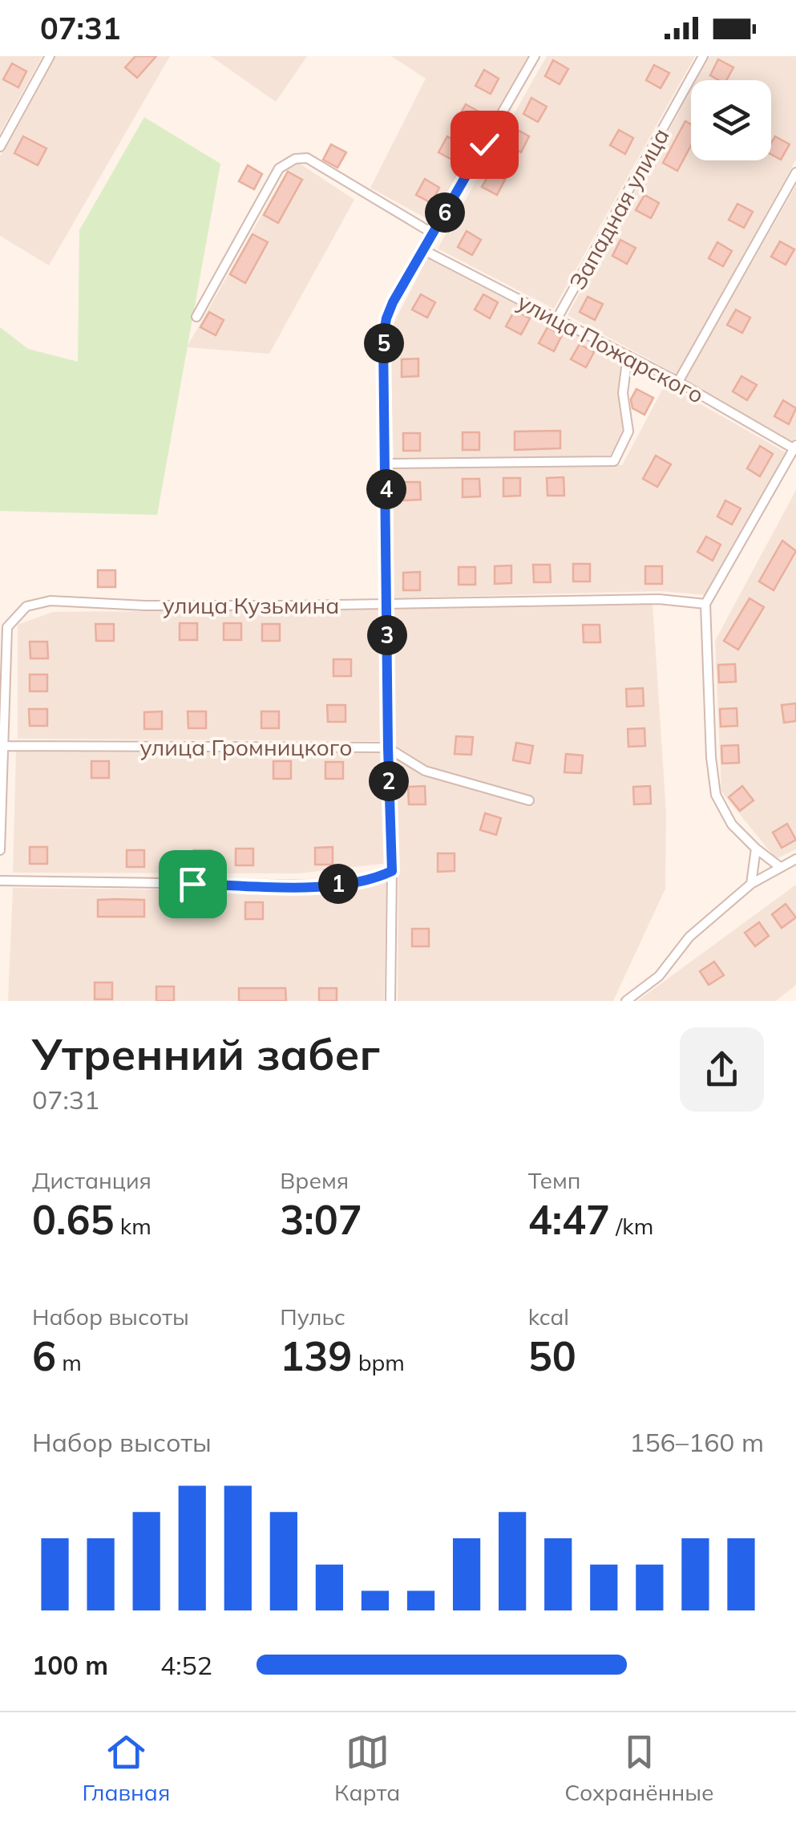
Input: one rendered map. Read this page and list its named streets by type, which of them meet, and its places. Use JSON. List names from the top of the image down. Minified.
{"streets":{"street":["Западная улица","улица Пожарского","улица Кузьмина","улица Громницкого"]},"crossings":[["Западная улица","улица Пожарского"]],"page":{"status":"07:31","pins":["6","5","4","3","2","1"],"heading":["Утренний забег","07:31"],"stats":[["Дистанция","0.65 km"],["Время","3:07"],["Темп","4:47 /km"],["Набор высоты","6 m"],["Пульс","139 bpm"],["kcal","50"]],"chart":["Набор высоты","156–160 m"],"list":[{"name":"100 m","note":"4:52"}],"tabs":["Главная","Карта","Сохранённые"]}}
